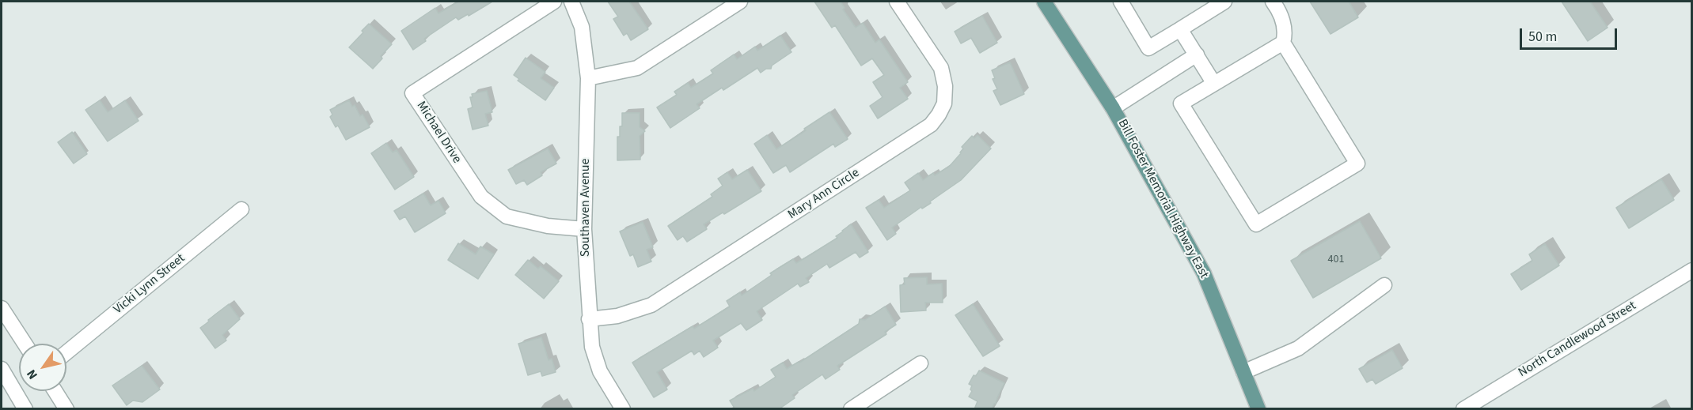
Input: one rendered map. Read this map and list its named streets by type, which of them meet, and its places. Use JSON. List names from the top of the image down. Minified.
{"streets":{"main road":["Bill Foster Memorial Highway East"],"street":["Michael Drive","Mary Ann Circle","Southaven Avenue","Vicki Lynn Street","North Candlewood Street"]},"crossings":[["Michael Drive","Southaven Avenue"],["Mary Ann Circle","Southaven Avenue"]],"house_numbers":["401"],"scale_bar":"50 m","north":"bottom left"}
